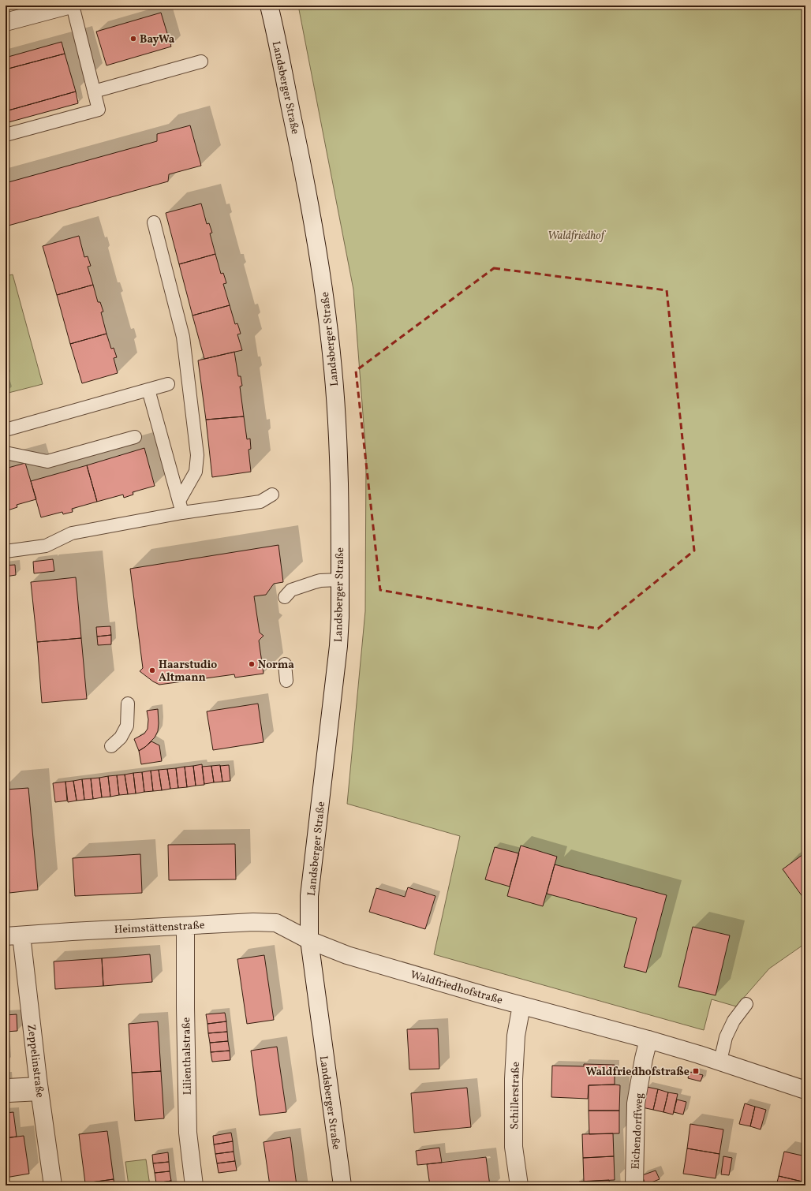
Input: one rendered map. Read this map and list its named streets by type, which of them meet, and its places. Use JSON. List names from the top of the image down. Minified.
{"streets":{"street":["Landsberger Straße","Heimstättenstraße","Waldfriedhofstraße","Lilienthalstraße","Zeppelinstraße","Schillerstraße","Eichendorffweg"]},"crossings":[["Landsberger Straße","Heimstättenstraße"],["Landsberger Straße","Waldfriedhofstraße"],["Heimstättenstraße","Waldfriedhofstraße"],["Heimstättenstraße","Lilienthalstraße"],["Heimstättenstraße","Zeppelinstraße"],["Waldfriedhofstraße","Schillerstraße"],["Waldfriedhofstraße","Eichendorffweg"]],"parks":["Waldfriedhof"],"places":{"other":["BayWa","Norma","Haarstudio Altmann"],"transit":["Waldfriedhofstraße"]}}
